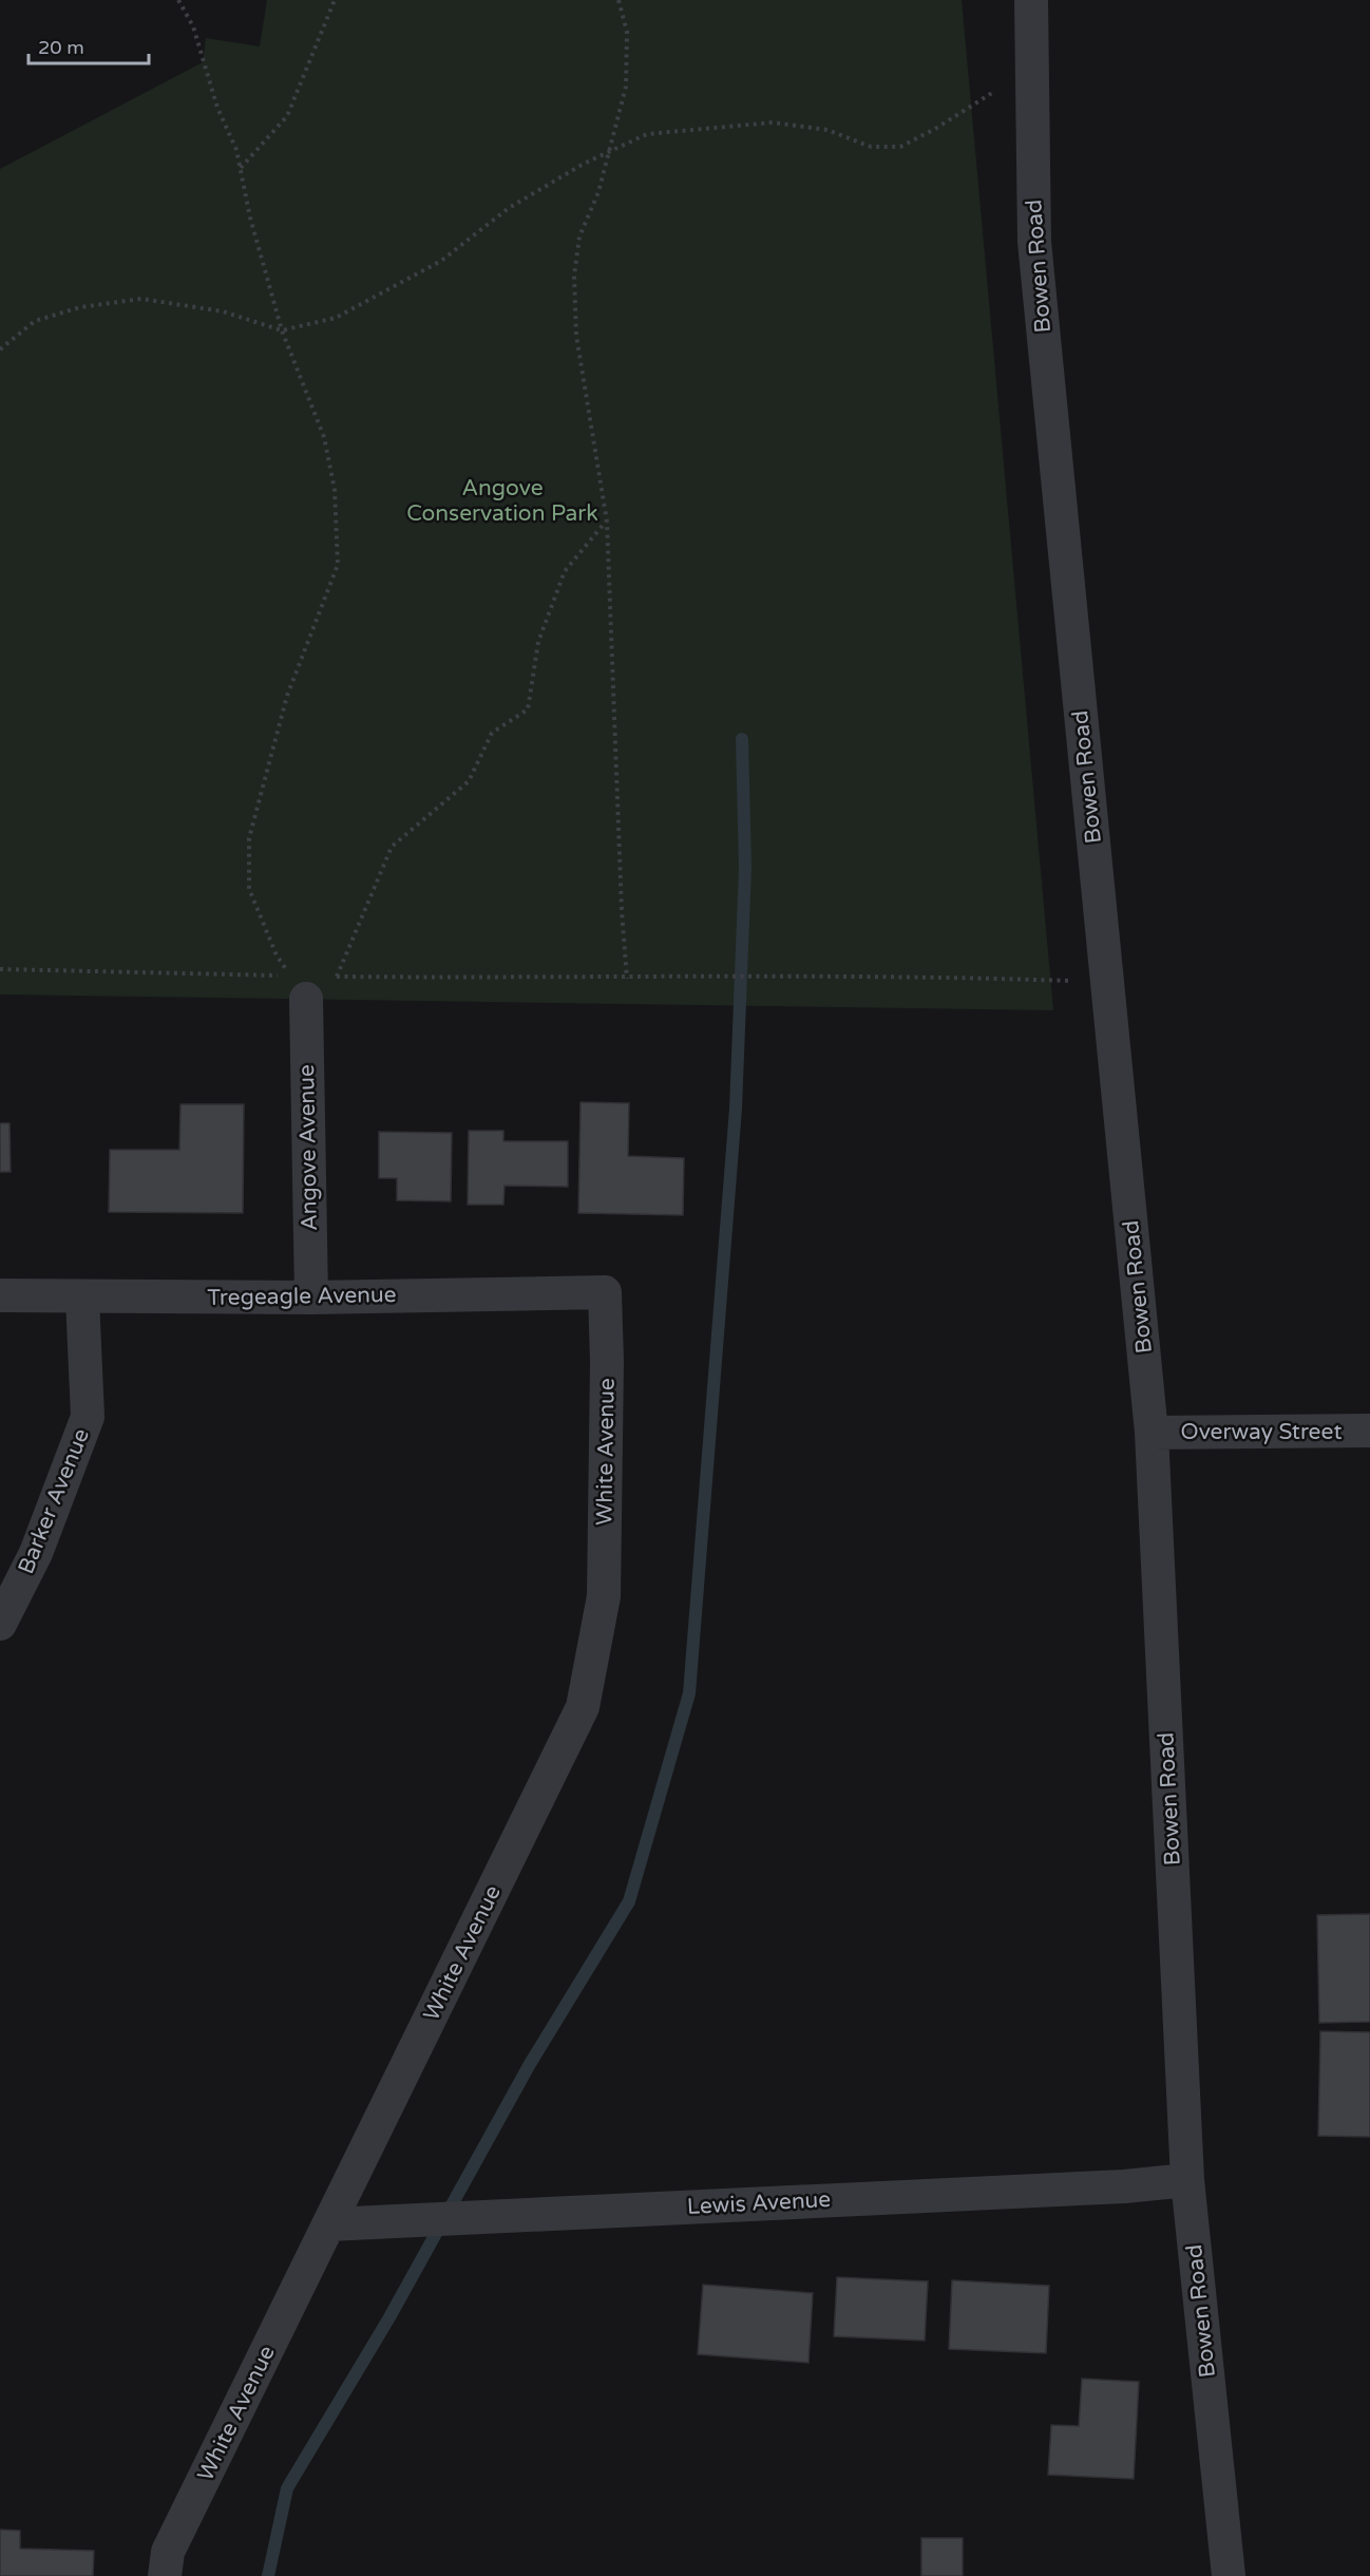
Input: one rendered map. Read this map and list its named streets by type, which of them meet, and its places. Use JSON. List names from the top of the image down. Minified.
{"streets":{"street":["Bowen Road","Angove Avenue","Tregeagle Avenue","Overway Street","White Avenue","Barker Avenue","Lewis Avenue"]},"crossings":[["Bowen Road","Overway Street"],["Bowen Road","Lewis Avenue"],["Angove Avenue","Tregeagle Avenue"],["Tregeagle Avenue","White Avenue"],["Tregeagle Avenue","Barker Avenue"],["White Avenue","Lewis Avenue"]],"parks":["Angove Conservation Park"],"scale_bar":"20 m"}
